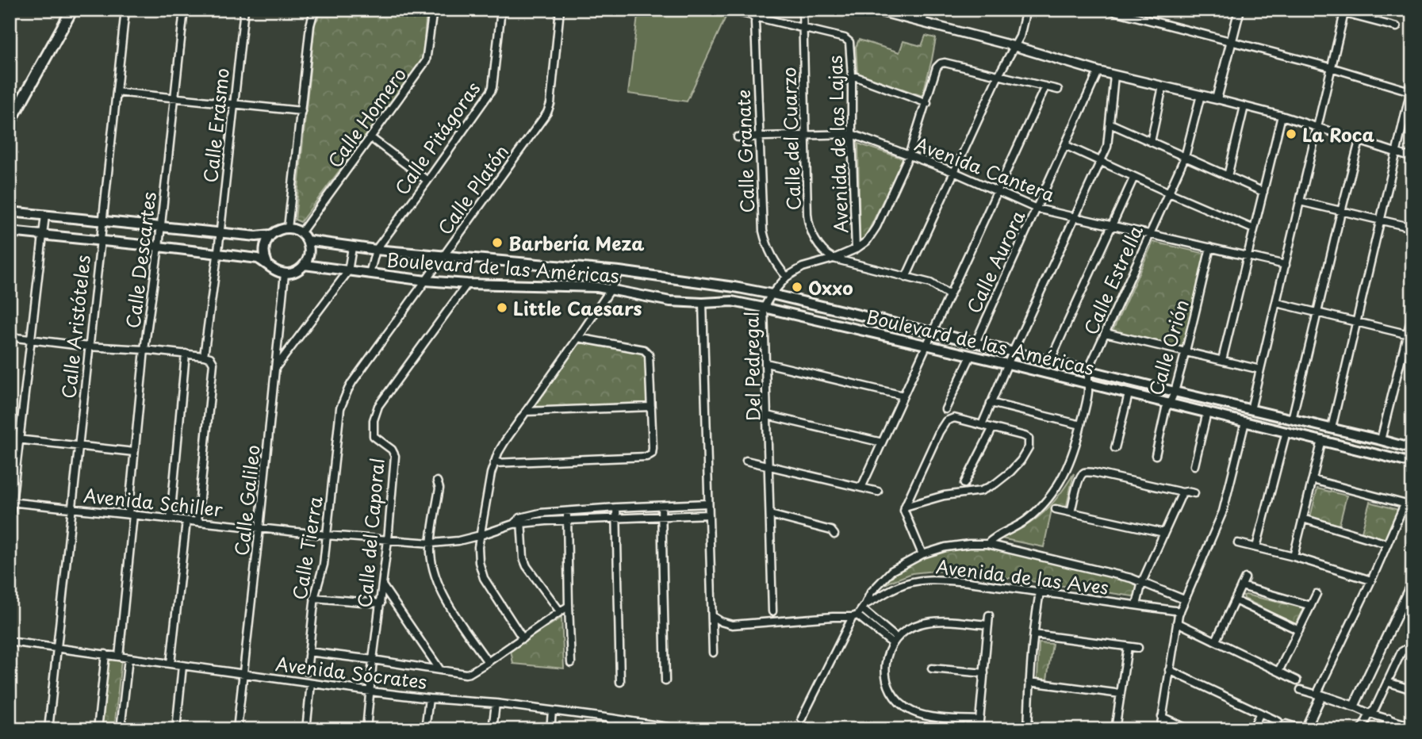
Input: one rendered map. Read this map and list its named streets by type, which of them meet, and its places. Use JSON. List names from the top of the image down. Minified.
{"streets":{"main road":["Boulevard de las Américas"],"street":["Calle Homero","Calle Erasmo","Calle Pitágoras","Calle del Cuarzo","Avenida de las Lajas","Calle Granate","Avenida Cantera","Calle Platón","Calle Descartes","Calle Aurora","Calle Estrella","Calle Aristóteles","Calle Orión","Del Pedregal","Calle Galileo","Avenida Schiller","Calle del Caporal","Calle Tierra","Avenida de las Aves","Avenida Sócrates"]},"crossings":[["Calle Homero","Boulevard de las Américas"],["Calle Homero","Calle Galileo"],["Calle Pitágoras","Boulevard de las Américas"],["Calle del Cuarzo","Avenida de las Lajas"],["Calle del Cuarzo","Avenida Cantera"],["Calle del Cuarzo","Del Pedregal"],["Avenida de las Lajas","Avenida Cantera"],["Avenida de las Lajas","Del Pedregal"],["Calle Granate","Avenida Cantera"],["Calle Granate","Del Pedregal"],["Avenida Cantera","Calle Aurora"],["Avenida Cantera","Calle Estrella"],["Avenida Cantera","Calle Orión"],["Avenida Cantera","Del Pedregal"],["Calle Platón","Boulevard de las Américas"],["Calle Platón","Calle Tierra"],["Calle Descartes","Avenida Schiller"],["Calle Descartes","Avenida Sócrates"],["Calle Aurora","Boulevard de las Américas"],["Boulevard de las Américas","Calle Estrella"],["Boulevard de las Américas","Calle Orión"],["Boulevard de las Américas","Del Pedregal"],["Boulevard de las Américas","Calle Galileo"],["Boulevard de las Américas","Calle del Caporal"],["Calle Estrella","Avenida de las Aves"],["Calle Aristóteles","Avenida Schiller"],["Calle Aristóteles","Avenida Sócrates"],["Calle Galileo","Avenida Schiller"],["Calle Galileo","Avenida Sócrates"],["Avenida Schiller","Calle del Caporal"],["Avenida Schiller","Calle Tierra"],["Calle del Caporal","Avenida Sócrates"]],"places":["La Roca","Barbería Meza","Oxxo","Little Caesars"]}
